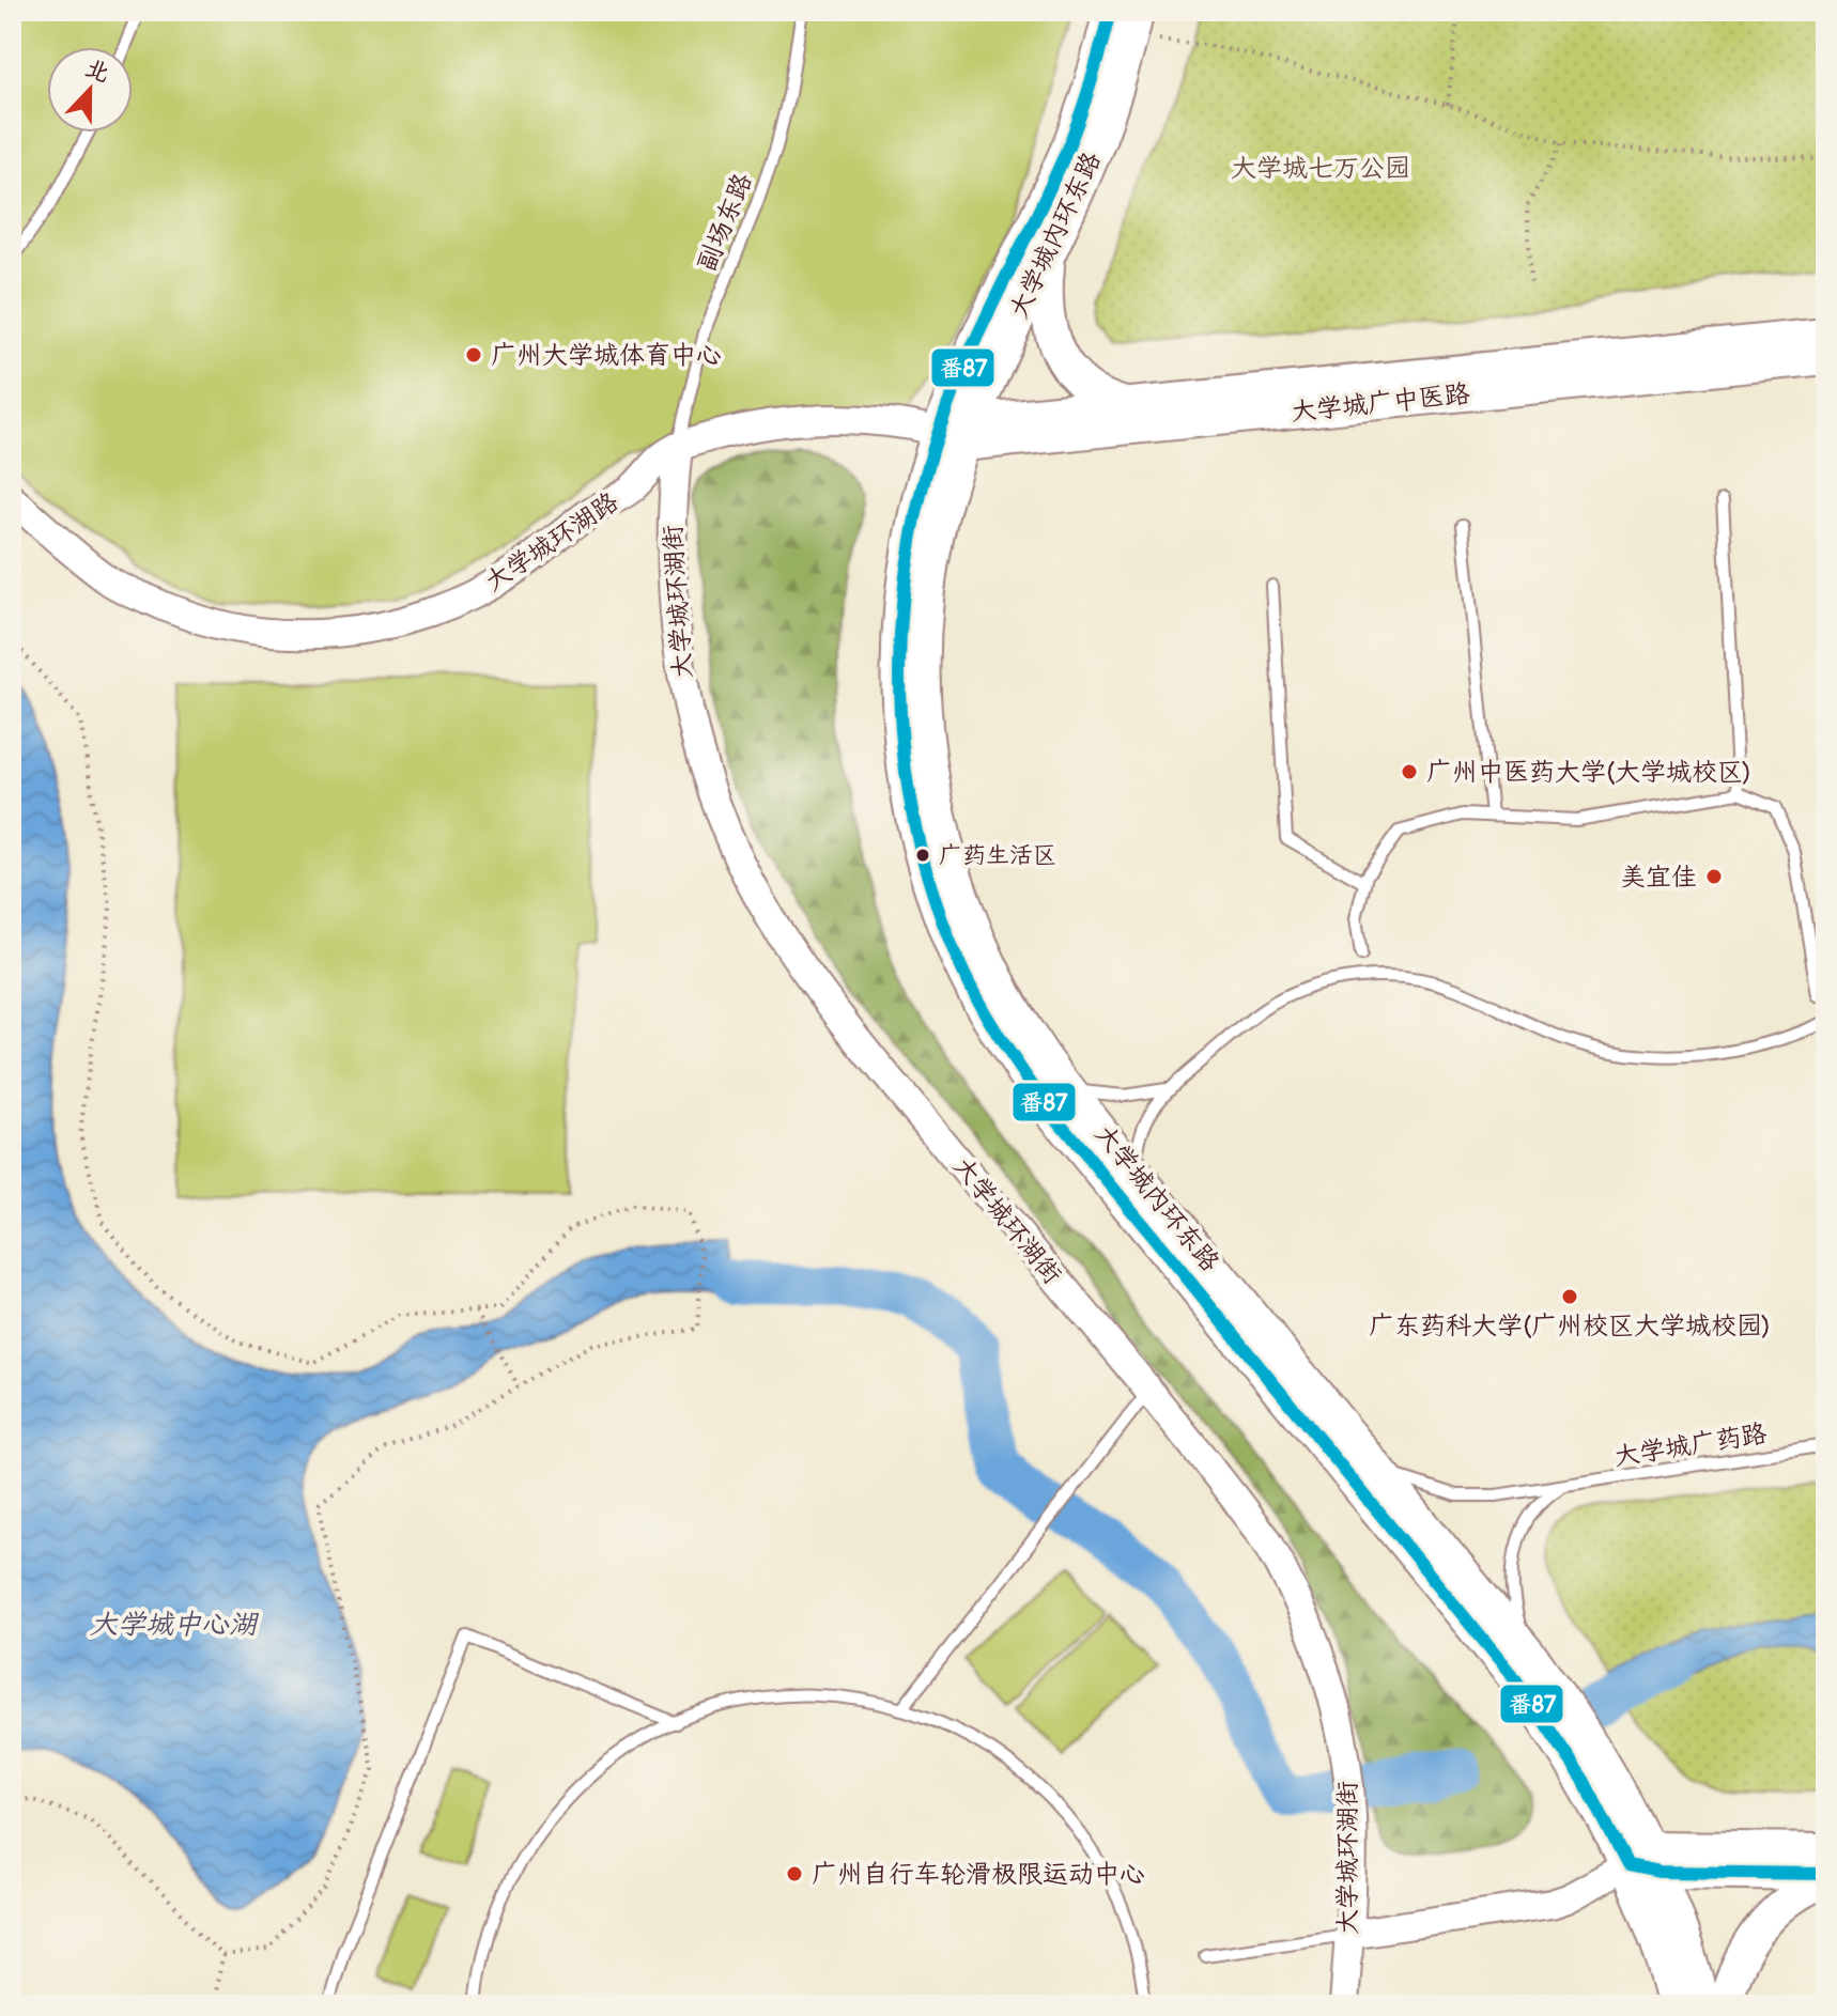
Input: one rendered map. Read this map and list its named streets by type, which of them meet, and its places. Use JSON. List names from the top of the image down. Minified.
{"streets":{"main road":["大学城内环东路","大学城广中医路"],"street":["大学城环湖路","大学城环湖街"],"lane":["副场东路","大学城广药路"]},"crossings":[["副场东路","大学城广中医路"],["副场东路","大学城环湖路"],["副场东路","大学城环湖街"],["大学城内环东路","大学城广中医路"],["大学城内环东路","大学城广药路"],["大学城广中医路","大学城环湖路"],["大学城广中医路","大学城环湖街"],["大学城环湖路","大学城环湖街"]],"water":["大学城中心湖"],"parks":["大学城七万公园"],"places":["广州大学城体育中心","广州中医药大学(大学城校区)","广药生活区","美宜佳","广东药科大学(广州校区大学城校园)","广州自行车轮滑极限运动中心"],"lines":["transit line 番87"],"north":"top"}
